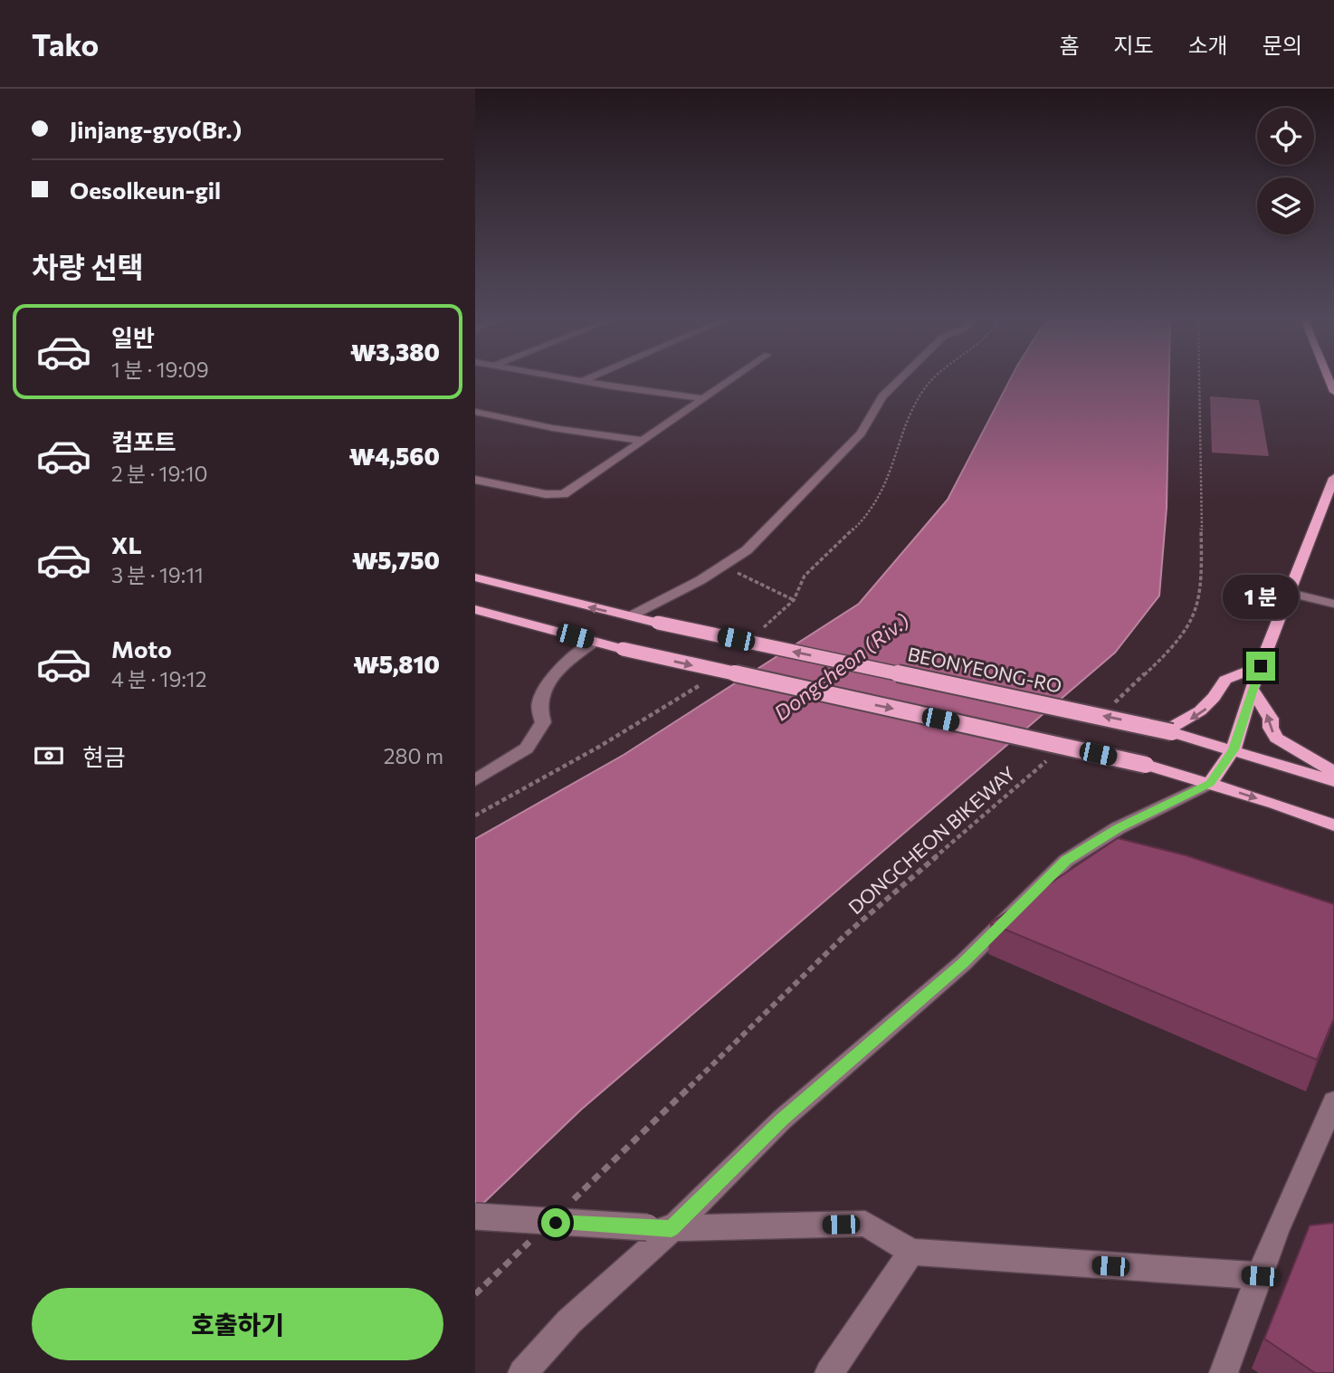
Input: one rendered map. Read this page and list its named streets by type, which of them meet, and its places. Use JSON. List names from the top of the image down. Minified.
{"streets":{"main road":["BEONYEONG-RO"],"path":["DONGCHEON BIKEWAY"]},"water":["Dongcheon (Riv.)"],"page":{"header":"Tako","nav":["홈","지도","소개","문의"],"banner":["Jinjang-gyo(Br.)","Oesolkeun-gil"],"heading":"차량 선택","list":[{"name":"일반","note":"1 분 · 19:09","value":"₩3,380"},{"name":"컴포트","note":"2 분 · 19:10","value":"₩4,560"},{"name":"XL","note":"3 분 · 19:11","value":"₩5,750"},{"name":"Moto","note":"4 분 · 19:12","value":"₩5,810"}],"bubble":"1 분","pay":["현금","280 m"],"buttons":"호출하기"}}
